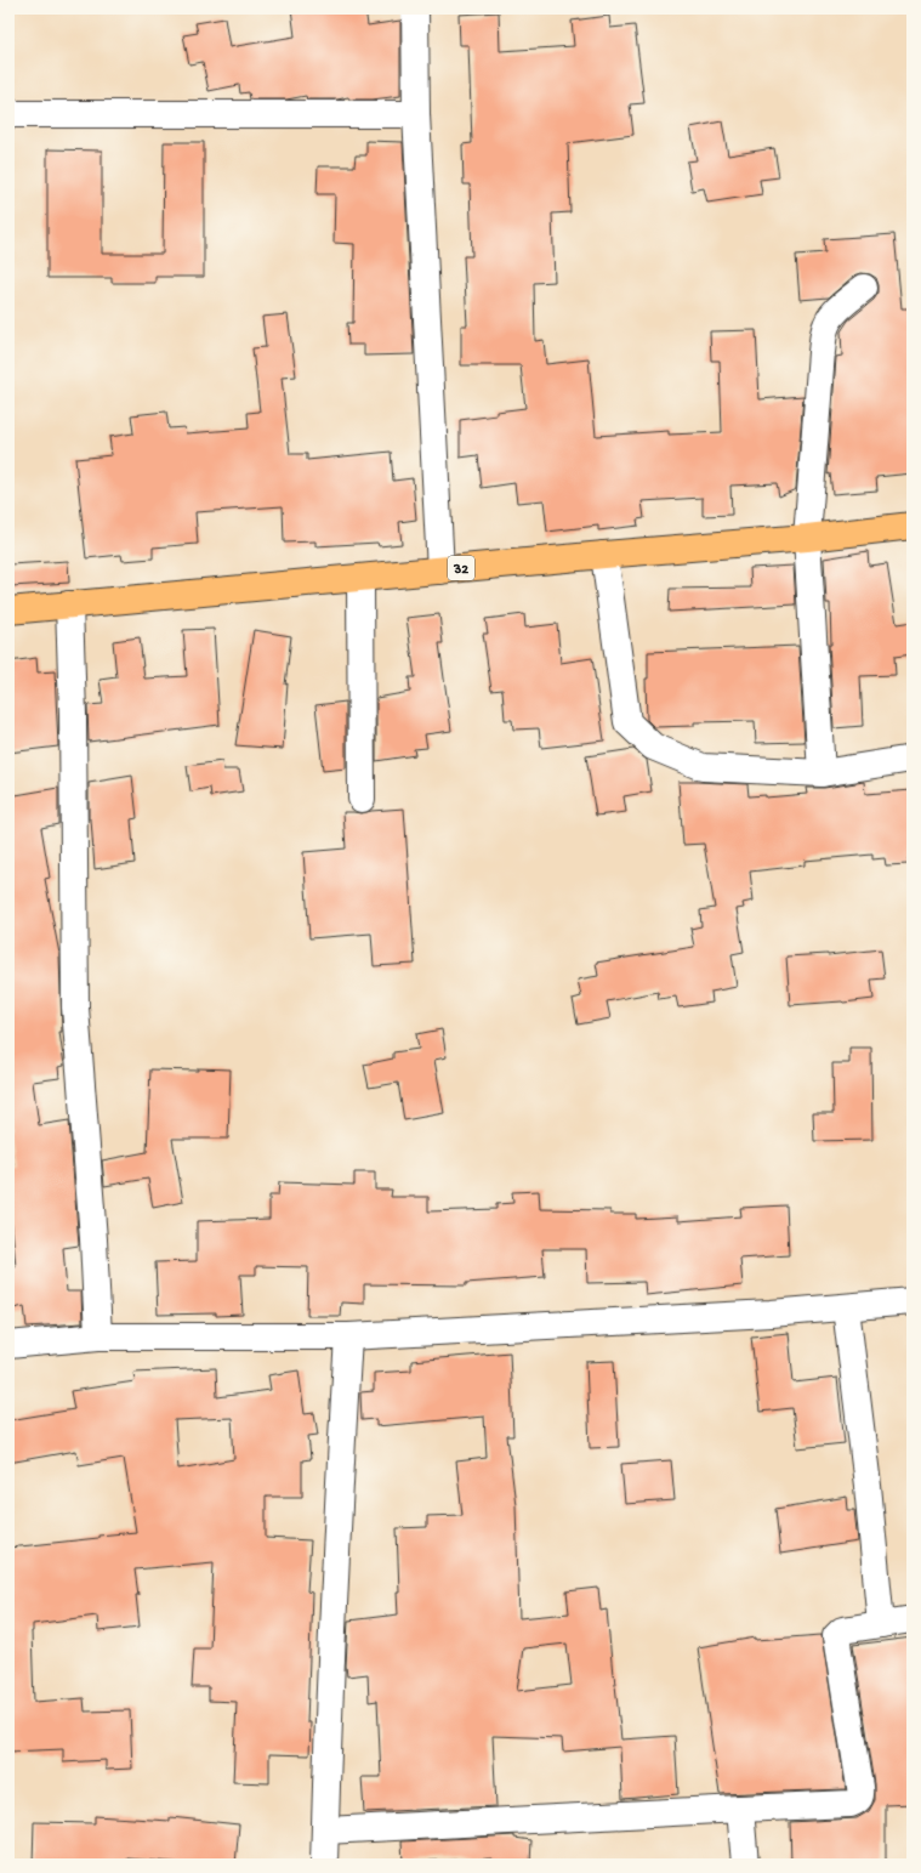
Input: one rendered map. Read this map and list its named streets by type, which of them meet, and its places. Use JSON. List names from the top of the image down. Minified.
{"streets":{"highway":["32"]}}
